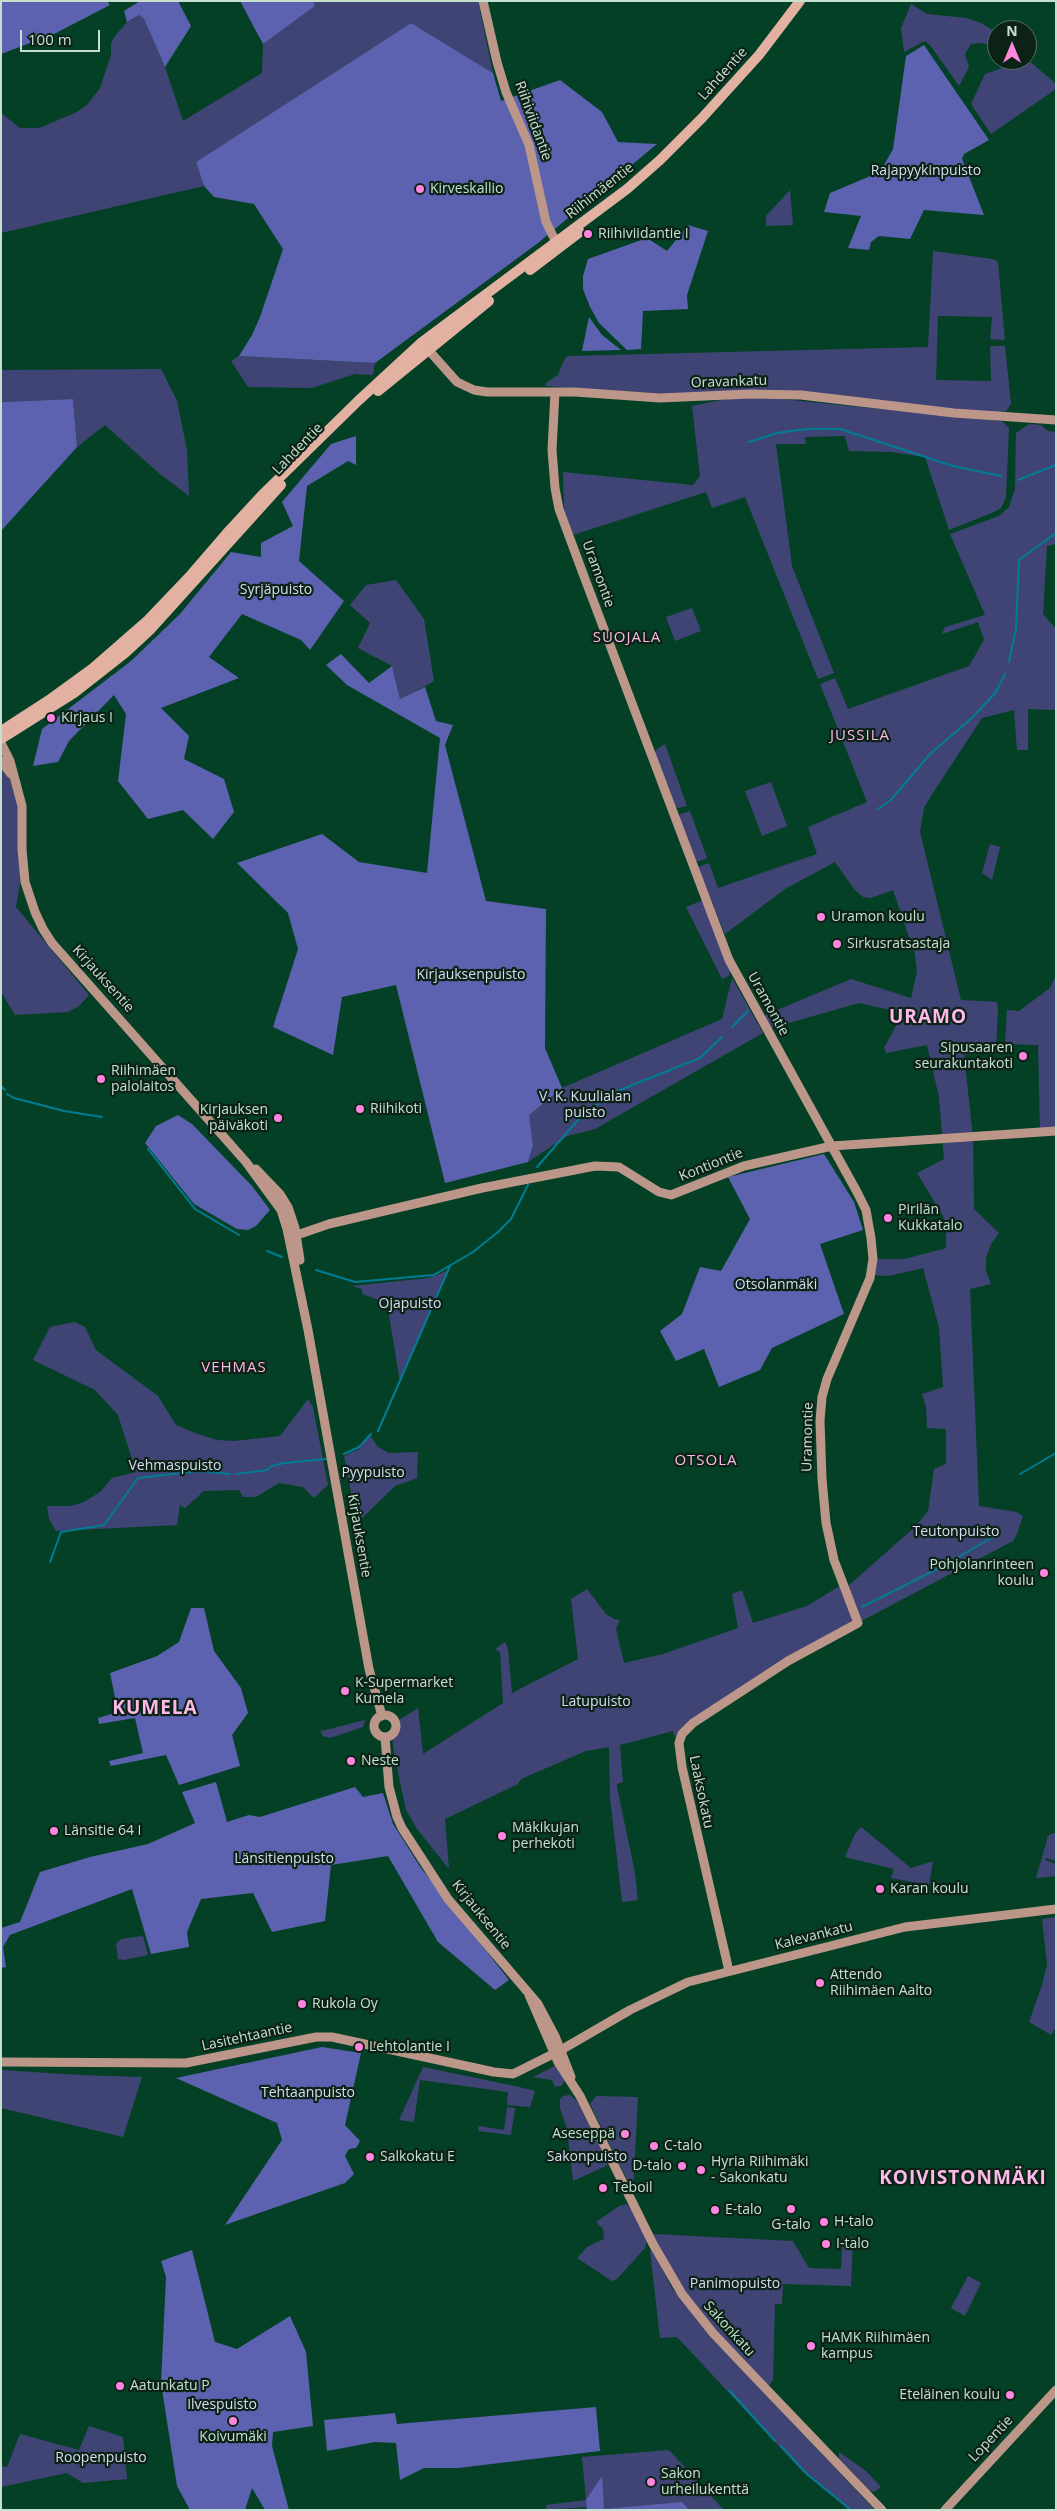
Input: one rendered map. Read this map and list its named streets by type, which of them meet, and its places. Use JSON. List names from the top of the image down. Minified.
{"streets":{"main road":["Lahdentie","Riihimäentie"],"street":["Riihiviidantie","Oravankatu","Uramontie","Kirjauksentie","Kontiontie","Laaksokatu","Kalevankatu","Lasitehtaantie","Sakonkatu","Lopentie"]},"crossings":[["Lahdentie","Riihiviidantie"],["Lahdentie","Riihimäentie"],["Lahdentie","Oravankatu"],["Riihiviidantie","Riihimäentie"],["Oravankatu","Uramontie"],["Uramontie","Kontiontie"],["Uramontie","Laaksokatu"],["Kirjauksentie","Kontiontie"],["Kirjauksentie","Kalevankatu"],["Kirjauksentie","Lasitehtaantie"],["Kirjauksentie","Sakonkatu"],["Laaksokatu","Kalevankatu"],["Kalevankatu","Lasitehtaantie"],["Kalevankatu","Sakonkatu"],["Lasitehtaantie","Sakonkatu"]],"districts":["SUOJALA","JUSSILA","URAMO","VEHMAS","OTSOLA","KUMELA","KOIVISTONMÄKI"],"parks":["Rajapyykinpuisto","Syrjäpuisto","Kirjauksenpuisto","V. K. Kuulialan puisto","Otsolanmäki","Ojapuisto","Vehmaspuisto","Pyypuisto","Teutonpuisto","Latupuisto","Länsitienpuisto","Tehtaanpuisto","Sakonpuisto","Panimopuisto","Ilvespuisto","Roopenpuisto"],"places":["Kirveskallio","Riihiviidantie I","Kirjaus I","Uramon koulu","Sirkusratsastaja","Sipusaaren seurakuntakoti","Riihimäen palolaitos","Riihikoti","Kirjauksen päiväkoti","Pirilän Kukkatalo","Pohjolanrinteen koulu","K-Supermarket Kumela","Neste","Länsitie 64 I","Mäkikujan perhekoti","Karan koulu","Attendo Riihimäen Aalto","Rukola Oy","Lehtolantie I","Aseseppä","C-talo","Salkokatu E","D-talo","Hyria Riihimäki - Sakonkatu","Teboil","G-talo","E-talo","H-talo","I-talo","HAMK Riihimäen kampus","Aatunkatu P","Eteläinen koulu","Koivumäki","Sakon urheilukenttä"],"scale_bar":"100 m","north":"top"}
